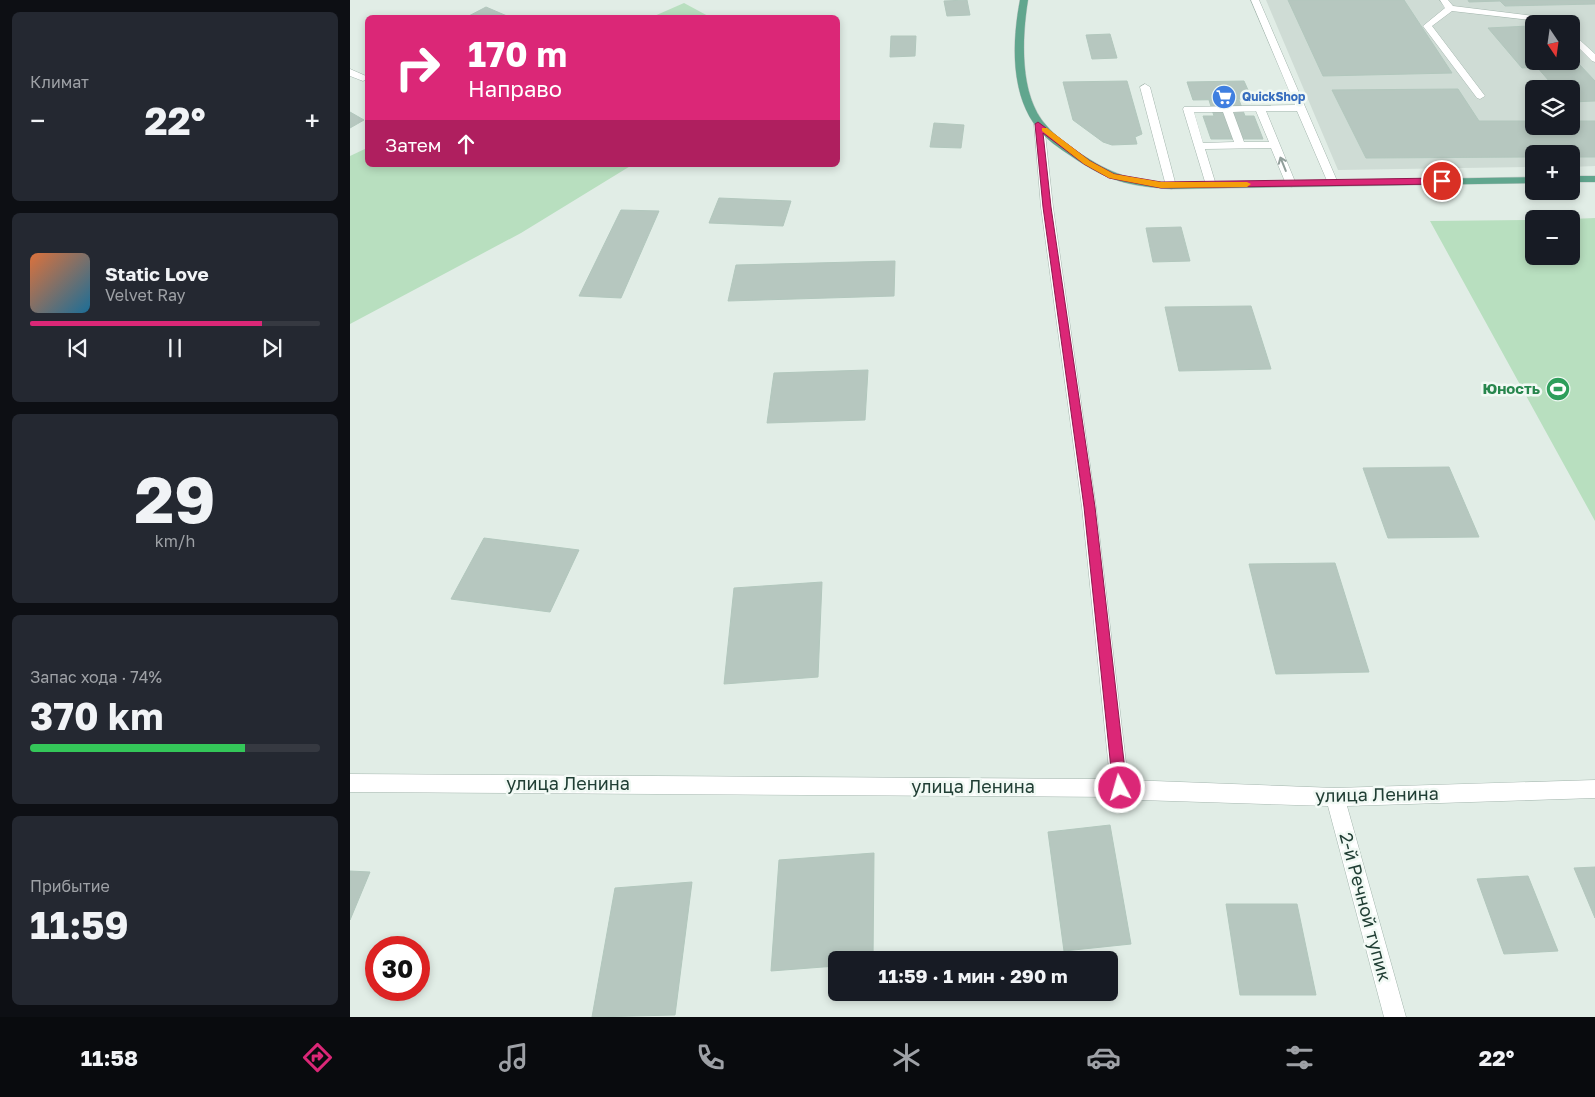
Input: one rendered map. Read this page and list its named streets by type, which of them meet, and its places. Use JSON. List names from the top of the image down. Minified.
{"streets":{"street":["улица Ленина","2-й Речной тупик"]},"crossings":[["улица Ленина","2-й Речной тупик"]],"places":{"supermarket":["QuickShop"],"sports":["Юность"]},"north":"bottom","page":{"tile":["Климат",["29","km/h"],["Запас хода · 74%","370 km"],["Прибытие","11:59"]],"map_buttons":["+","−"],"turn":["170 m","Направо"],"heat":["−","22°","+"],"then":"Затем","song":["Static Love","Velvet Ray"],"limit":"30","trip":"11:59 · 1 мин · 290 m","tabs":["11:58","22°"]}}
